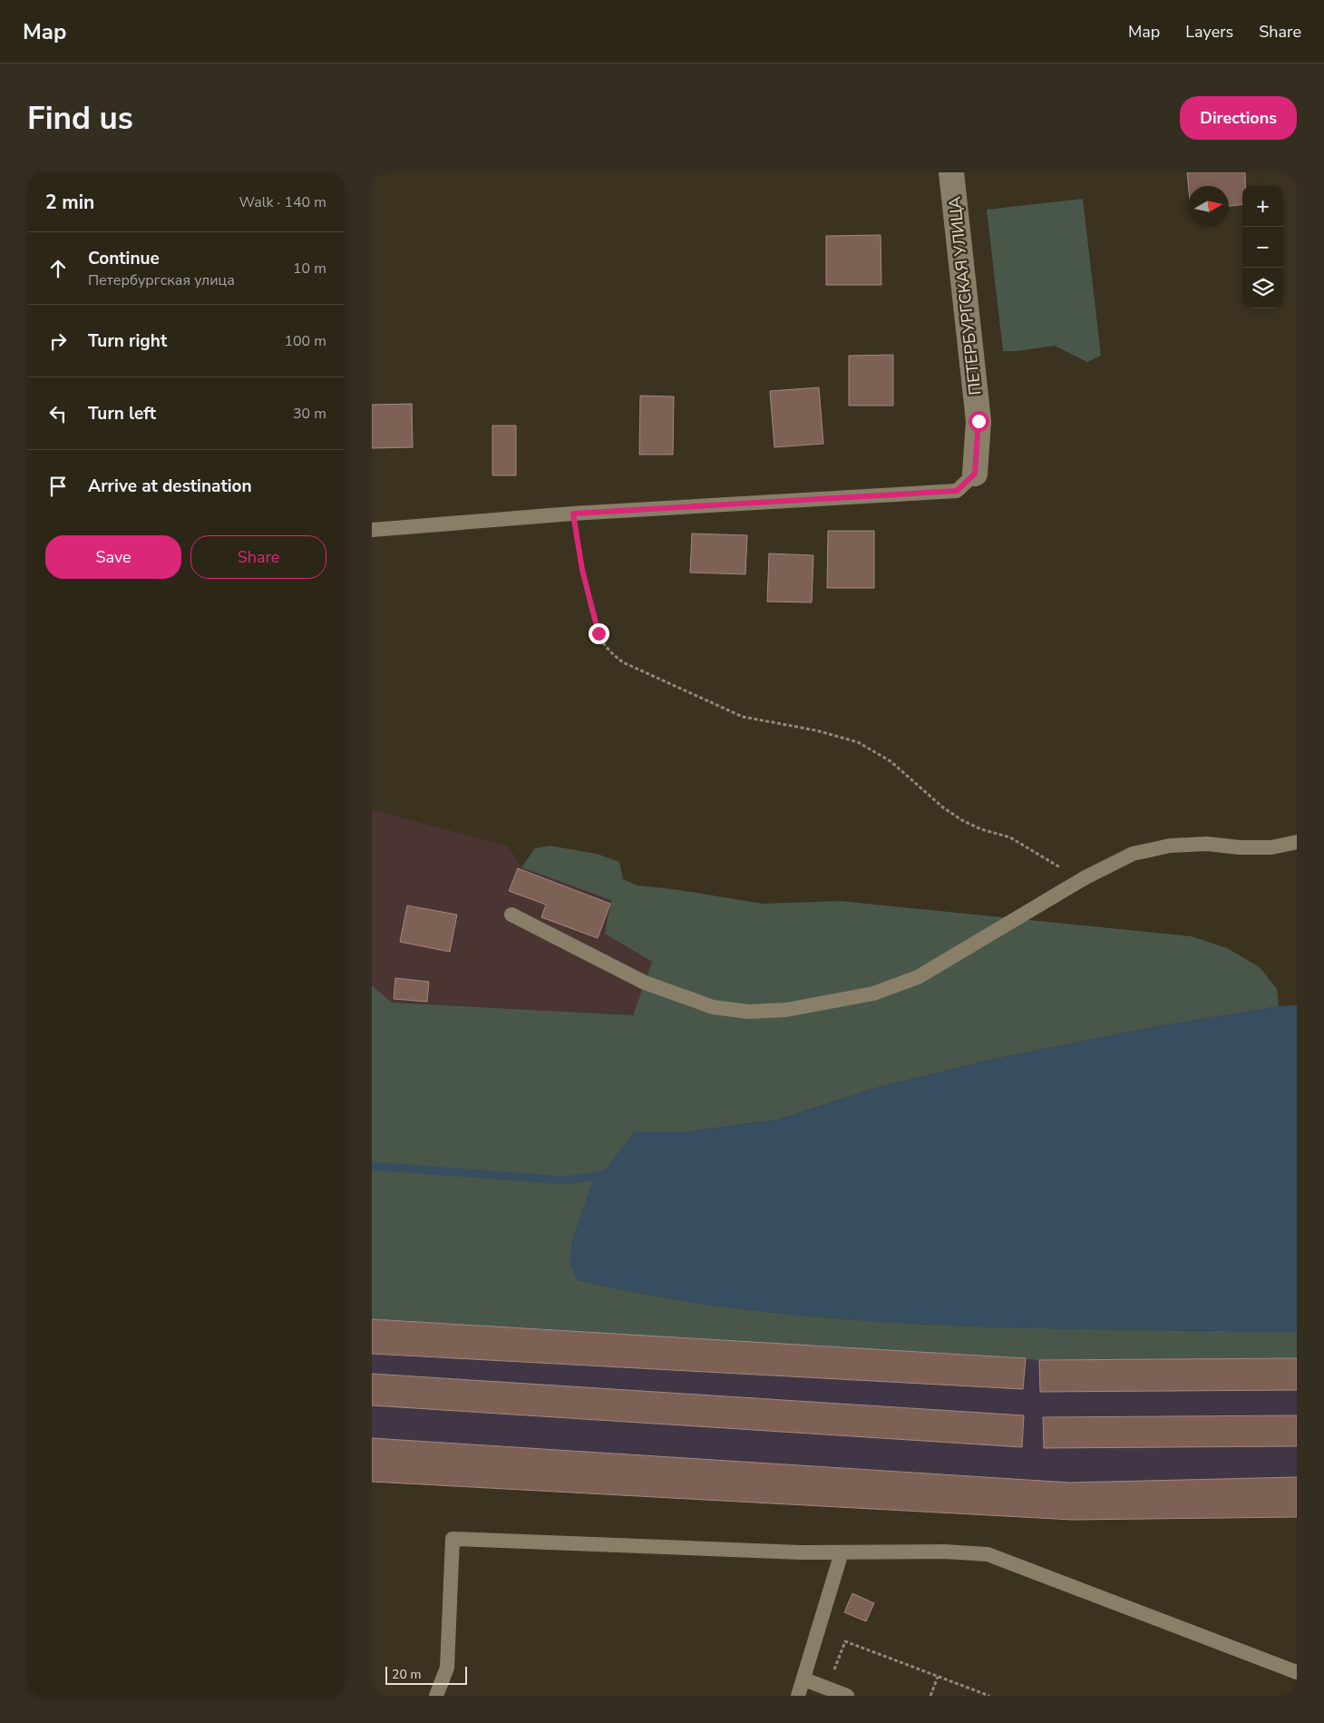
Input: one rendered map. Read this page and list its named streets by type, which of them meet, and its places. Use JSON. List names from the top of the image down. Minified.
{"streets":{"street":["ПЕТЕРБУРГСКАЯ УЛИЦА"]},"scale_bar":"20 m","north":"right","page":{"header":"Map","nav":["Map","Layers","Share"],"buttons":["Directions",["Save","Share"]],"title":"Find us","heading":["2 min","Walk · 140 m"],"map_buttons":["+","−"],"list":[["Continue","Петербургская улица","10 m"],["Turn right","100 m"],["Turn left","30 m"],"Arrive at destination"],"scale":"20 m"}}
